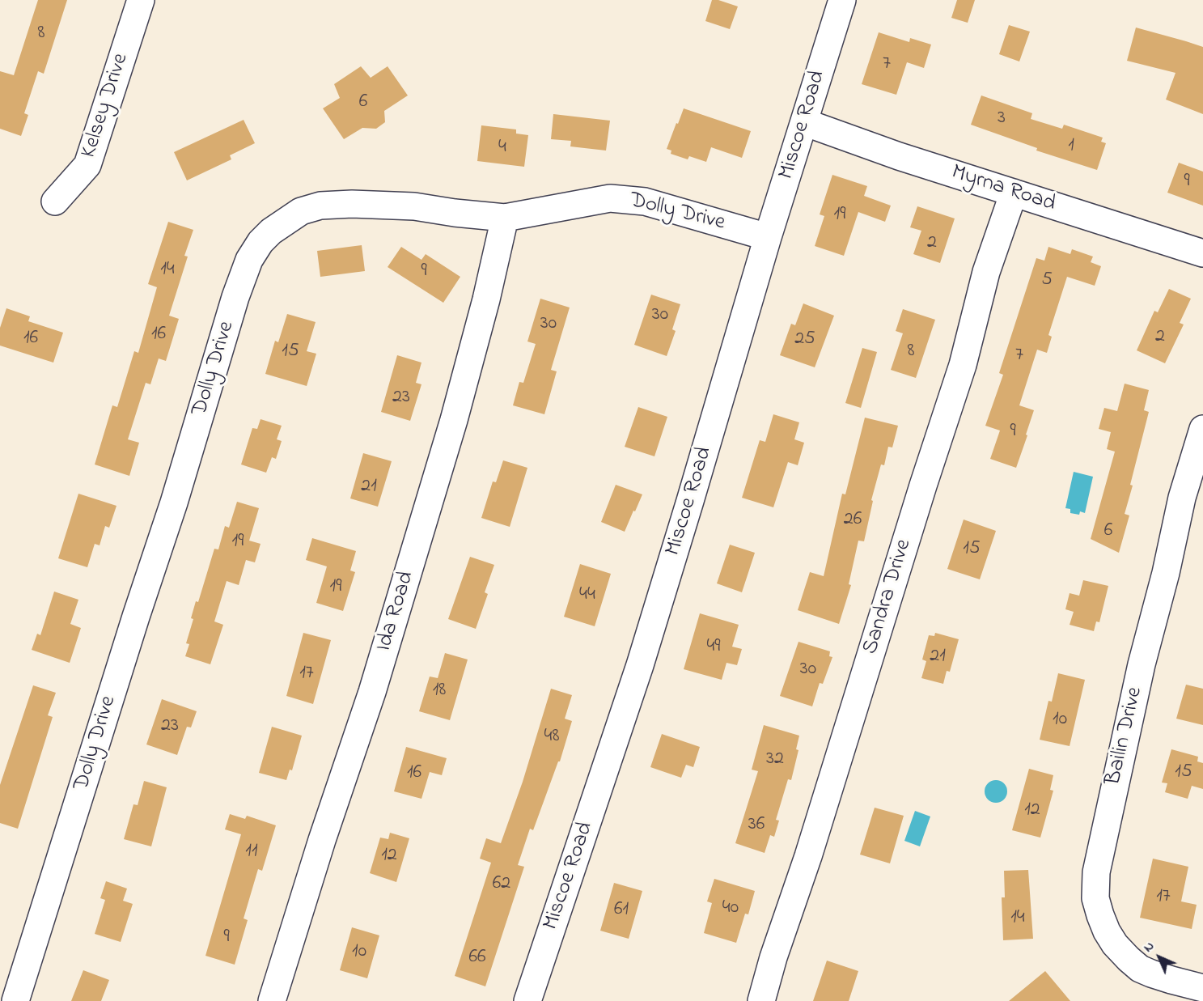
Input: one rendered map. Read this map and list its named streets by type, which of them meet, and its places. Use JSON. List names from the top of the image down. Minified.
{"streets":{"street":["Kelsey Drive","Miscoe Road","Myrna Road","Dolly Drive","Sandra Drive","Ida Road","Bailin Drive"]},"crossings":[["Miscoe Road","Myrna Road"],["Miscoe Road","Dolly Drive"],["Myrna Road","Sandra Drive"],["Dolly Drive","Ida Road"]],"house_numbers":["8","7","6","3","1","4","9","19","2","14","9","5","30","30","16","2","16","25","15","8","7","23","9","21","26","6","19","15","19","44","49","21","30","17","18","10","23","48","32","15","16","12","36","11","12","62","17","40","61","14","9","10","66"],"north":"top left"}
